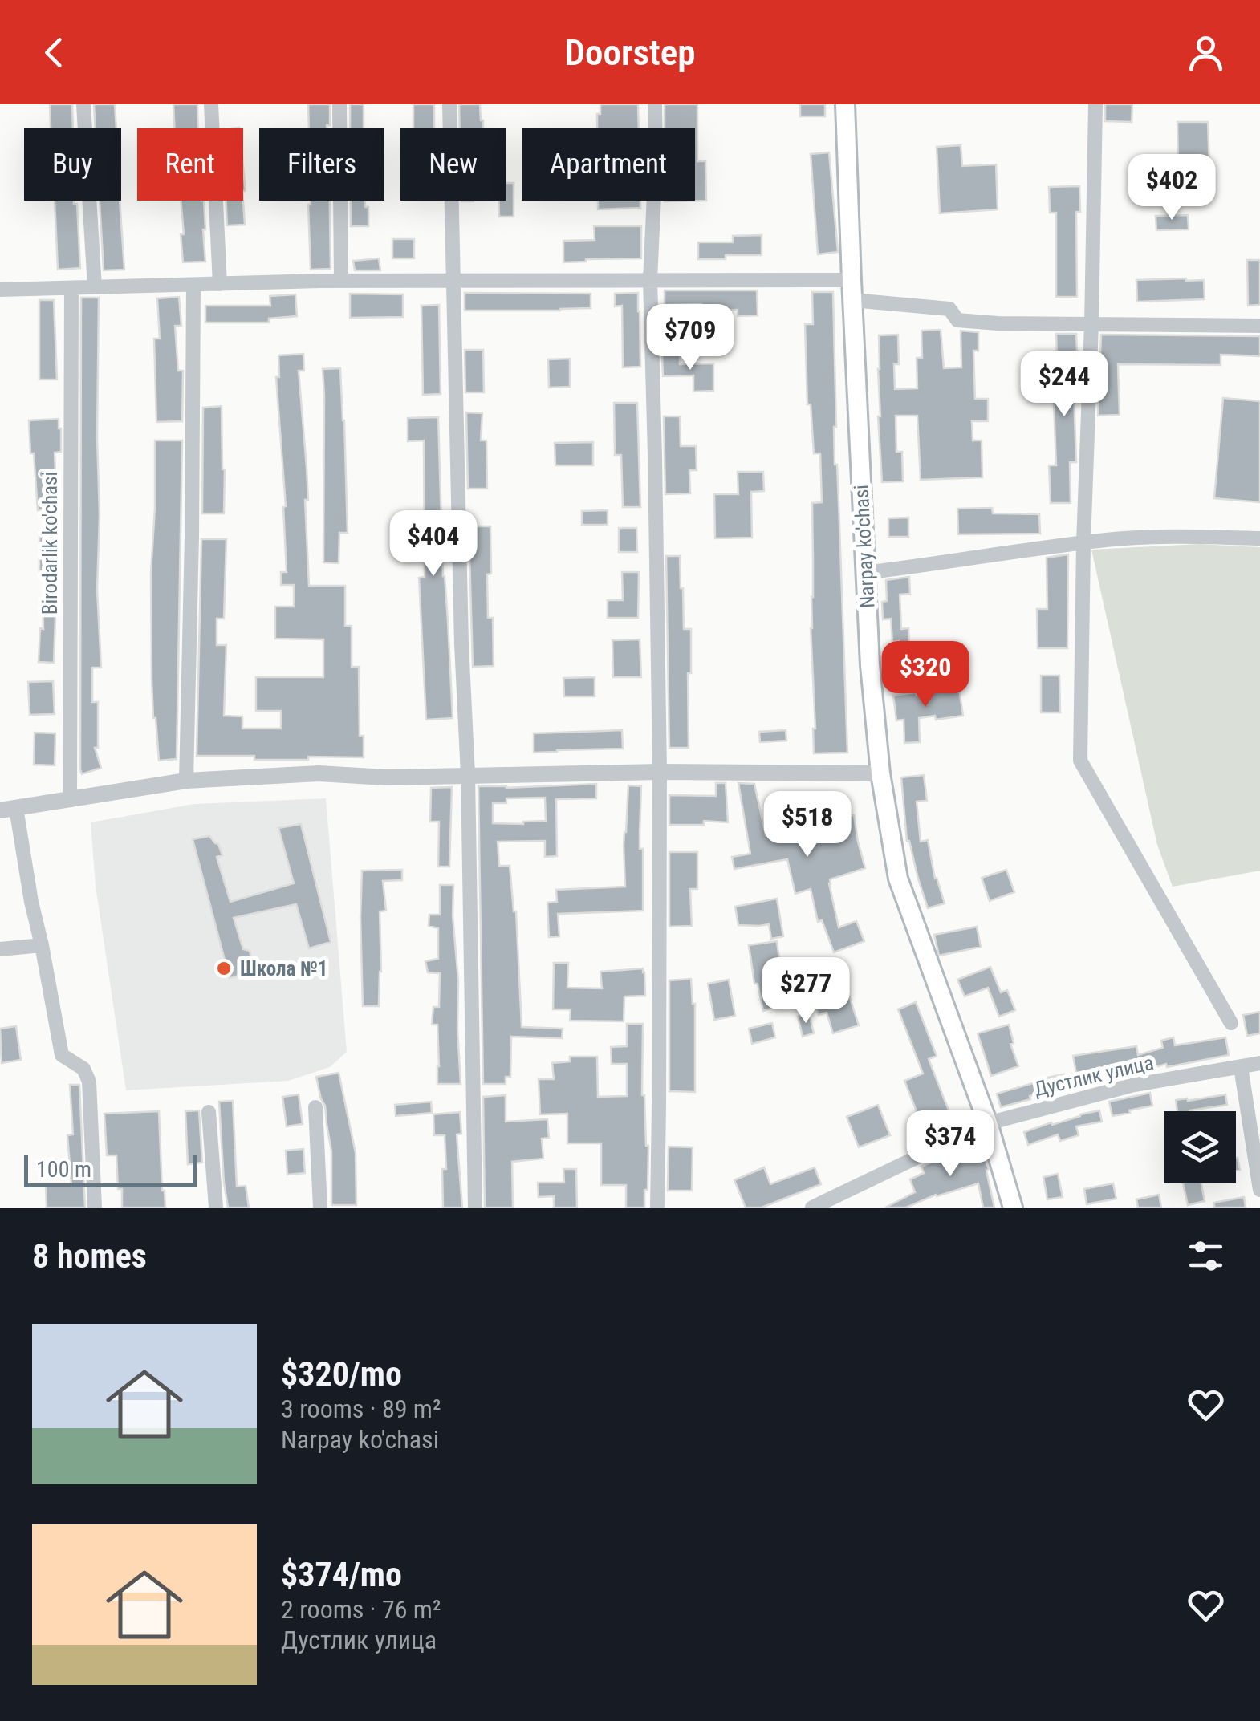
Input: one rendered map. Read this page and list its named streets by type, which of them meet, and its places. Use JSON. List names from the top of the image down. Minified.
{"streets":{"main road":["Narpay ko'chasi"],"street":["Birodarlik ko'chasi","Дустлик улица"]},"crossings":[["Narpay ko'chasi","Дустлик улица"]],"places":["Школа №1"],"scale_bar":"100 m","page":{"header":"Doorstep","chip":["Buy","Rent","Filters","New","Apartment"],"price":["$402","$709","$244","$404","$320","$518","$277","$374"],"scale":"100 m","heading":"8 homes","list":[{"name":"$320/mo","note":"3 rooms · 89 m² · Narpay ko'chasi"},{"name":"$374/mo","note":"2 rooms · 76 m² · Дустлик улица"}]}}
